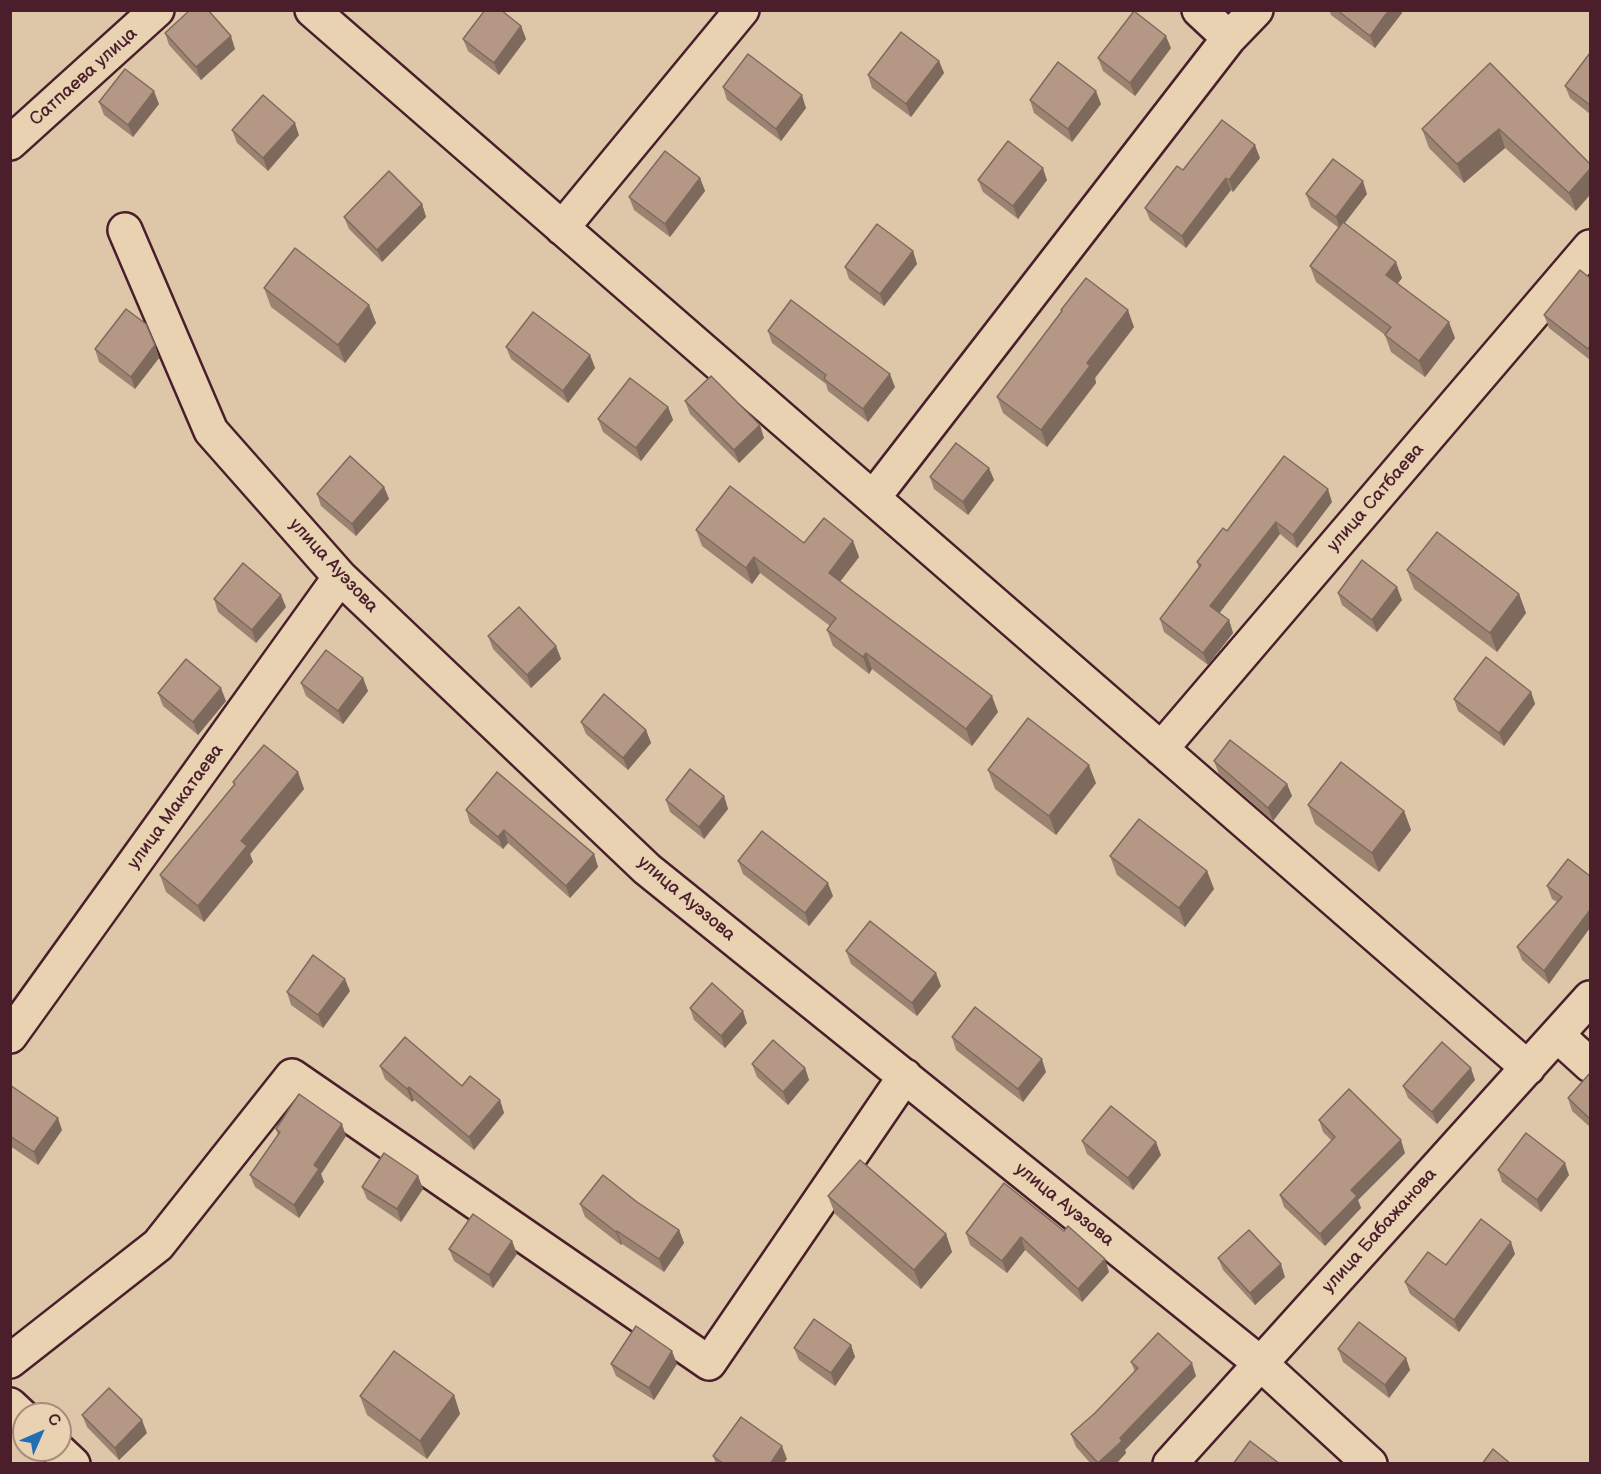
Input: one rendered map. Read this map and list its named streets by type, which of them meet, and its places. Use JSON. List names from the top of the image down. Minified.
{"streets":{"street":["Сатпаева улица","улица Сатбаева","улица Ауэзова","улица Макатаева","улица Бабажанова"]},"crossings":[["улица Ауэзова","улица Макатаева"],["улица Ауэзова","улица Бабажанова"]],"north":"top right"}
